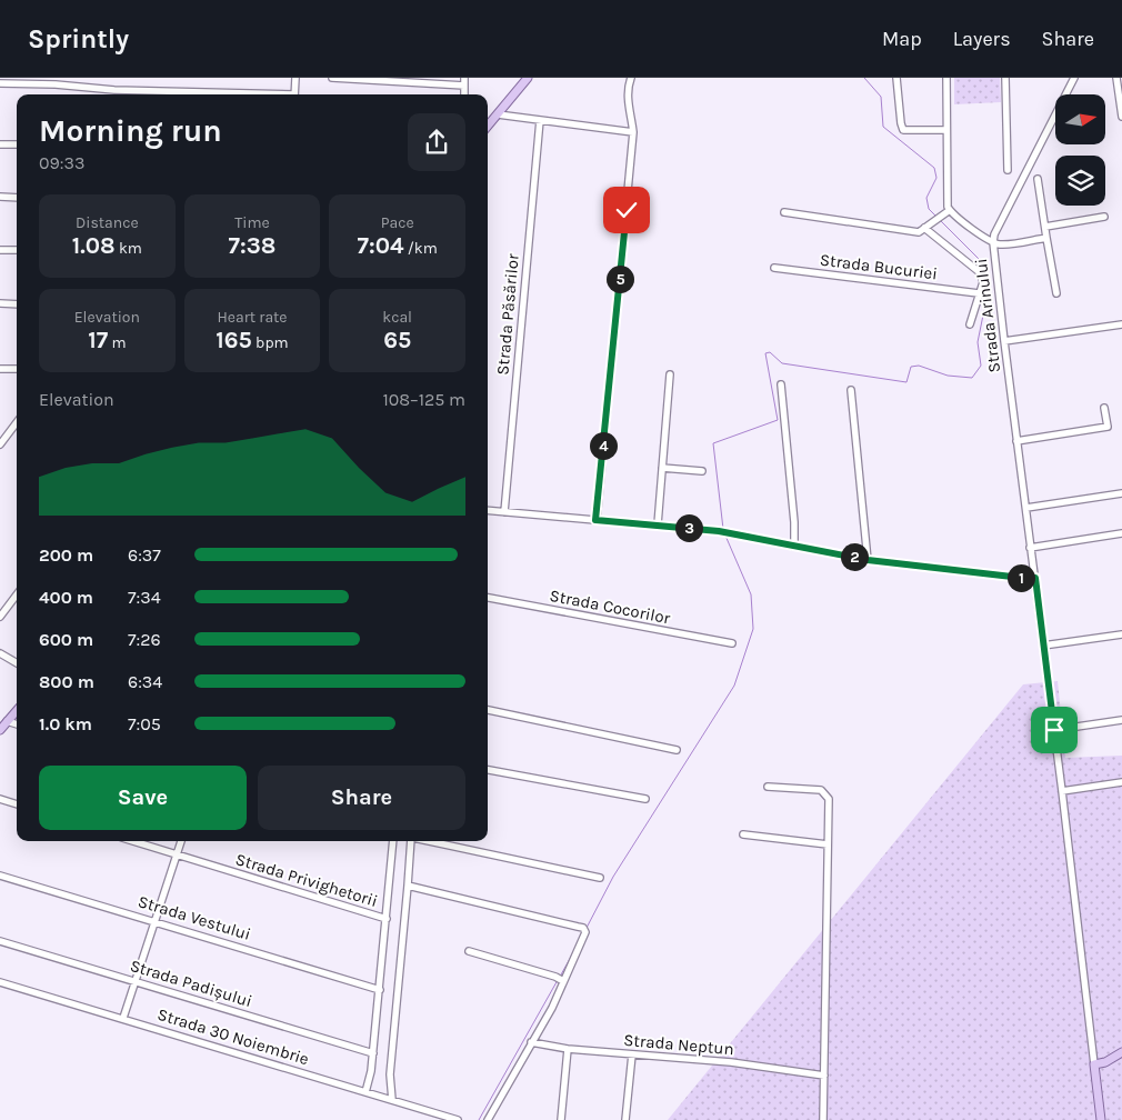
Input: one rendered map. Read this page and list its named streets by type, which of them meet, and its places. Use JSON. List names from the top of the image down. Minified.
{"streets":{"street":["Strada Bucuriei","Strada Păsărilor","Strada Arinului","Strada Cocorilor","Strada Privighetorii","Strada Vestului","Strada Padișului","Strada 30 Noiembrie","Strada Neptun"]},"north":"right","page":{"header":"Sprintly","nav":["Map","Layers","Share"],"heading":["Morning run","09:33"],"stats":[["Distance","1.08 km"],["Time","7:38"],["Pace","7:04 /km"],["Elevation","17 m"],["Heart rate","165 bpm"],["kcal","65"]],"pins":["5","4","3","2","1"],"chart":["Elevation","108–125 m"],"list":[{"name":"200 m","note":"6:37"},{"name":"400 m","note":"7:34"},{"name":"600 m","note":"7:26"},{"name":"800 m","note":"6:34"},{"name":"1.0 km","note":"7:05"}],"buttons":["Save","Share"]}}
